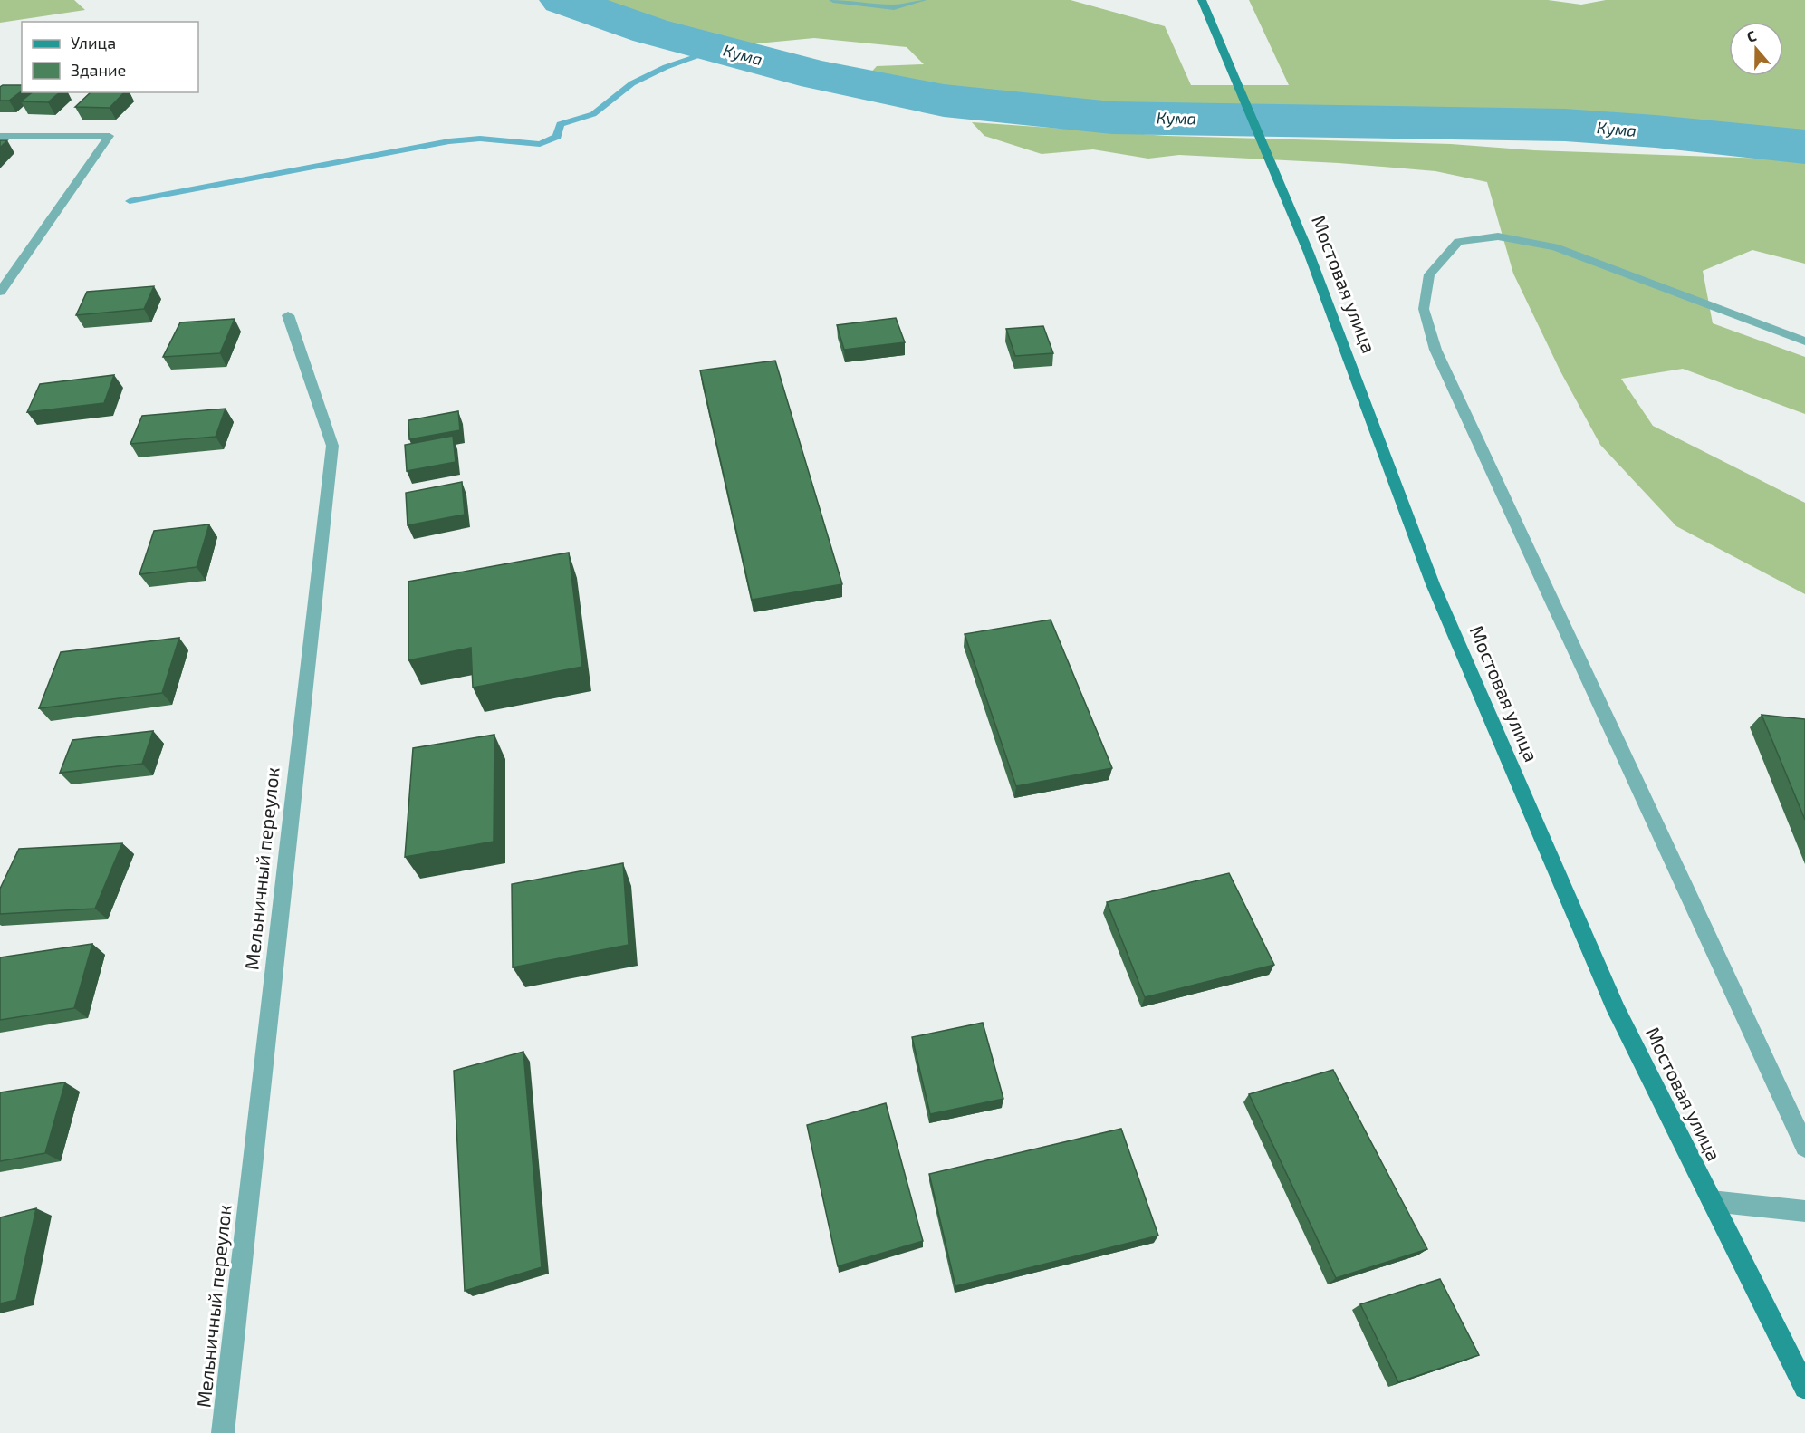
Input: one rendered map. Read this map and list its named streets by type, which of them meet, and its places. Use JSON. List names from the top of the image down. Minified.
{"streets":{"main road":["Мостовая улица"],"street":["Мельничный переулок"]},"water":["Кума"],"legend":["Улица","Здание"],"north":"top"}
